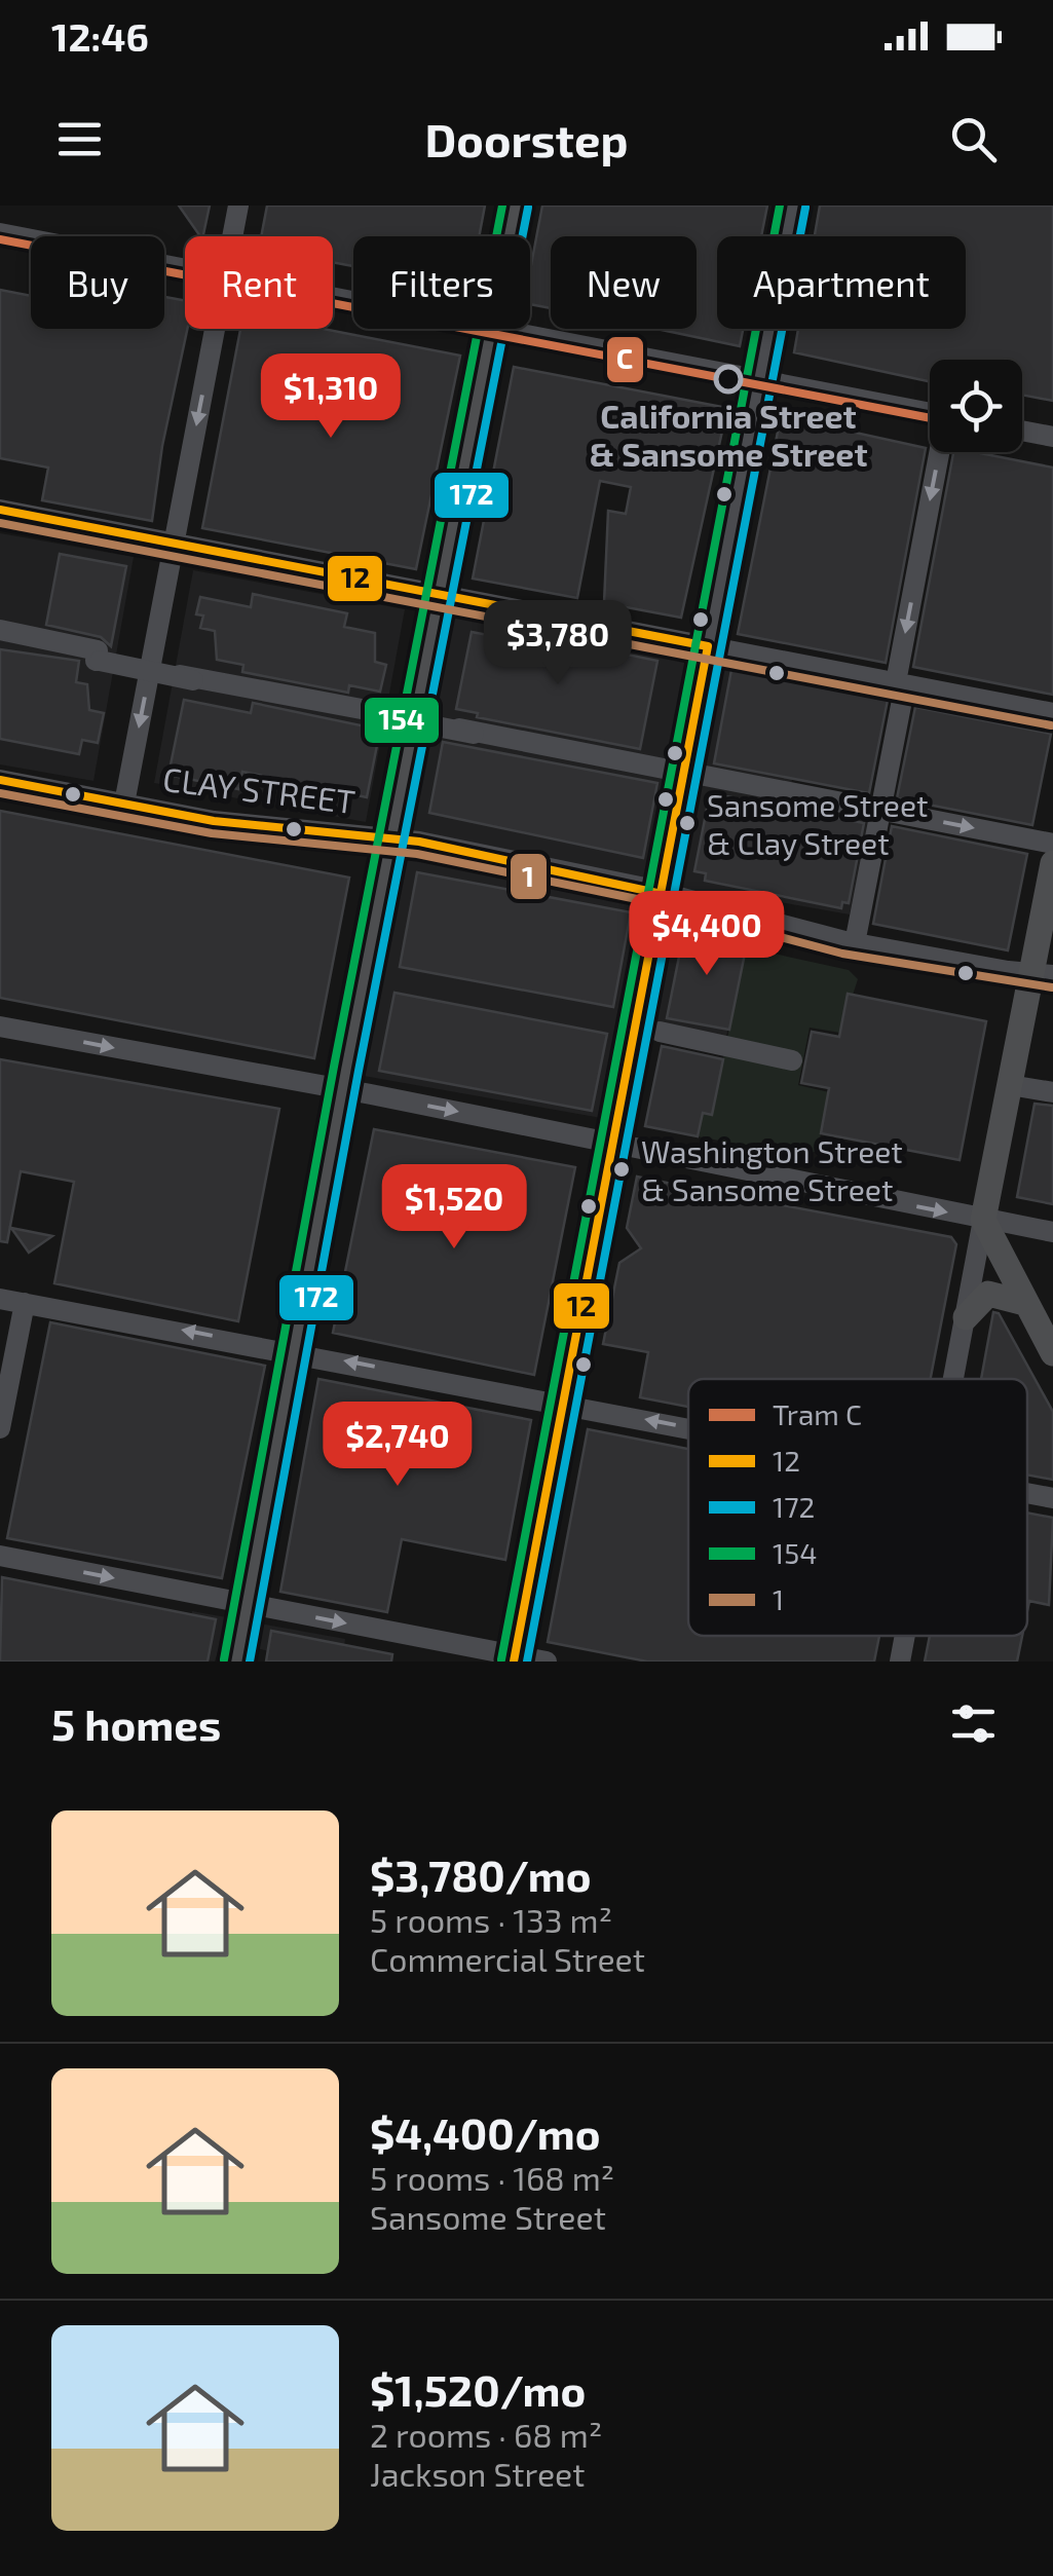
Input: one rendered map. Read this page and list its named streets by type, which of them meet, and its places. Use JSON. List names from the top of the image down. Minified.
{"streets":{"street":["CLAY STREET"]},"places":["California Street & Sansome Street","Sansome Street & Clay Street","Washington Street & Sansome Street"],"lines":["transit line 154","transit line 172","tram line C","transit line 12","transit line 1"],"legend":["Tram C","12","172","154","1"],"page":{"status":"12:46","header":"Doorstep","chip":["Buy","Rent","Filters","New","Apartment"],"price":["$1,310","$3,780","$4,400","$1,520","$2,740"],"heading":"5 homes","list":[{"name":"$3,780/mo","note":"5 rooms · 133 m² · Commercial Street"},{"name":"$4,400/mo","note":"5 rooms · 168 m² · Sansome Street"},{"name":"$1,520/mo","note":"2 rooms · 68 m² · Jackson Street"}]}}
